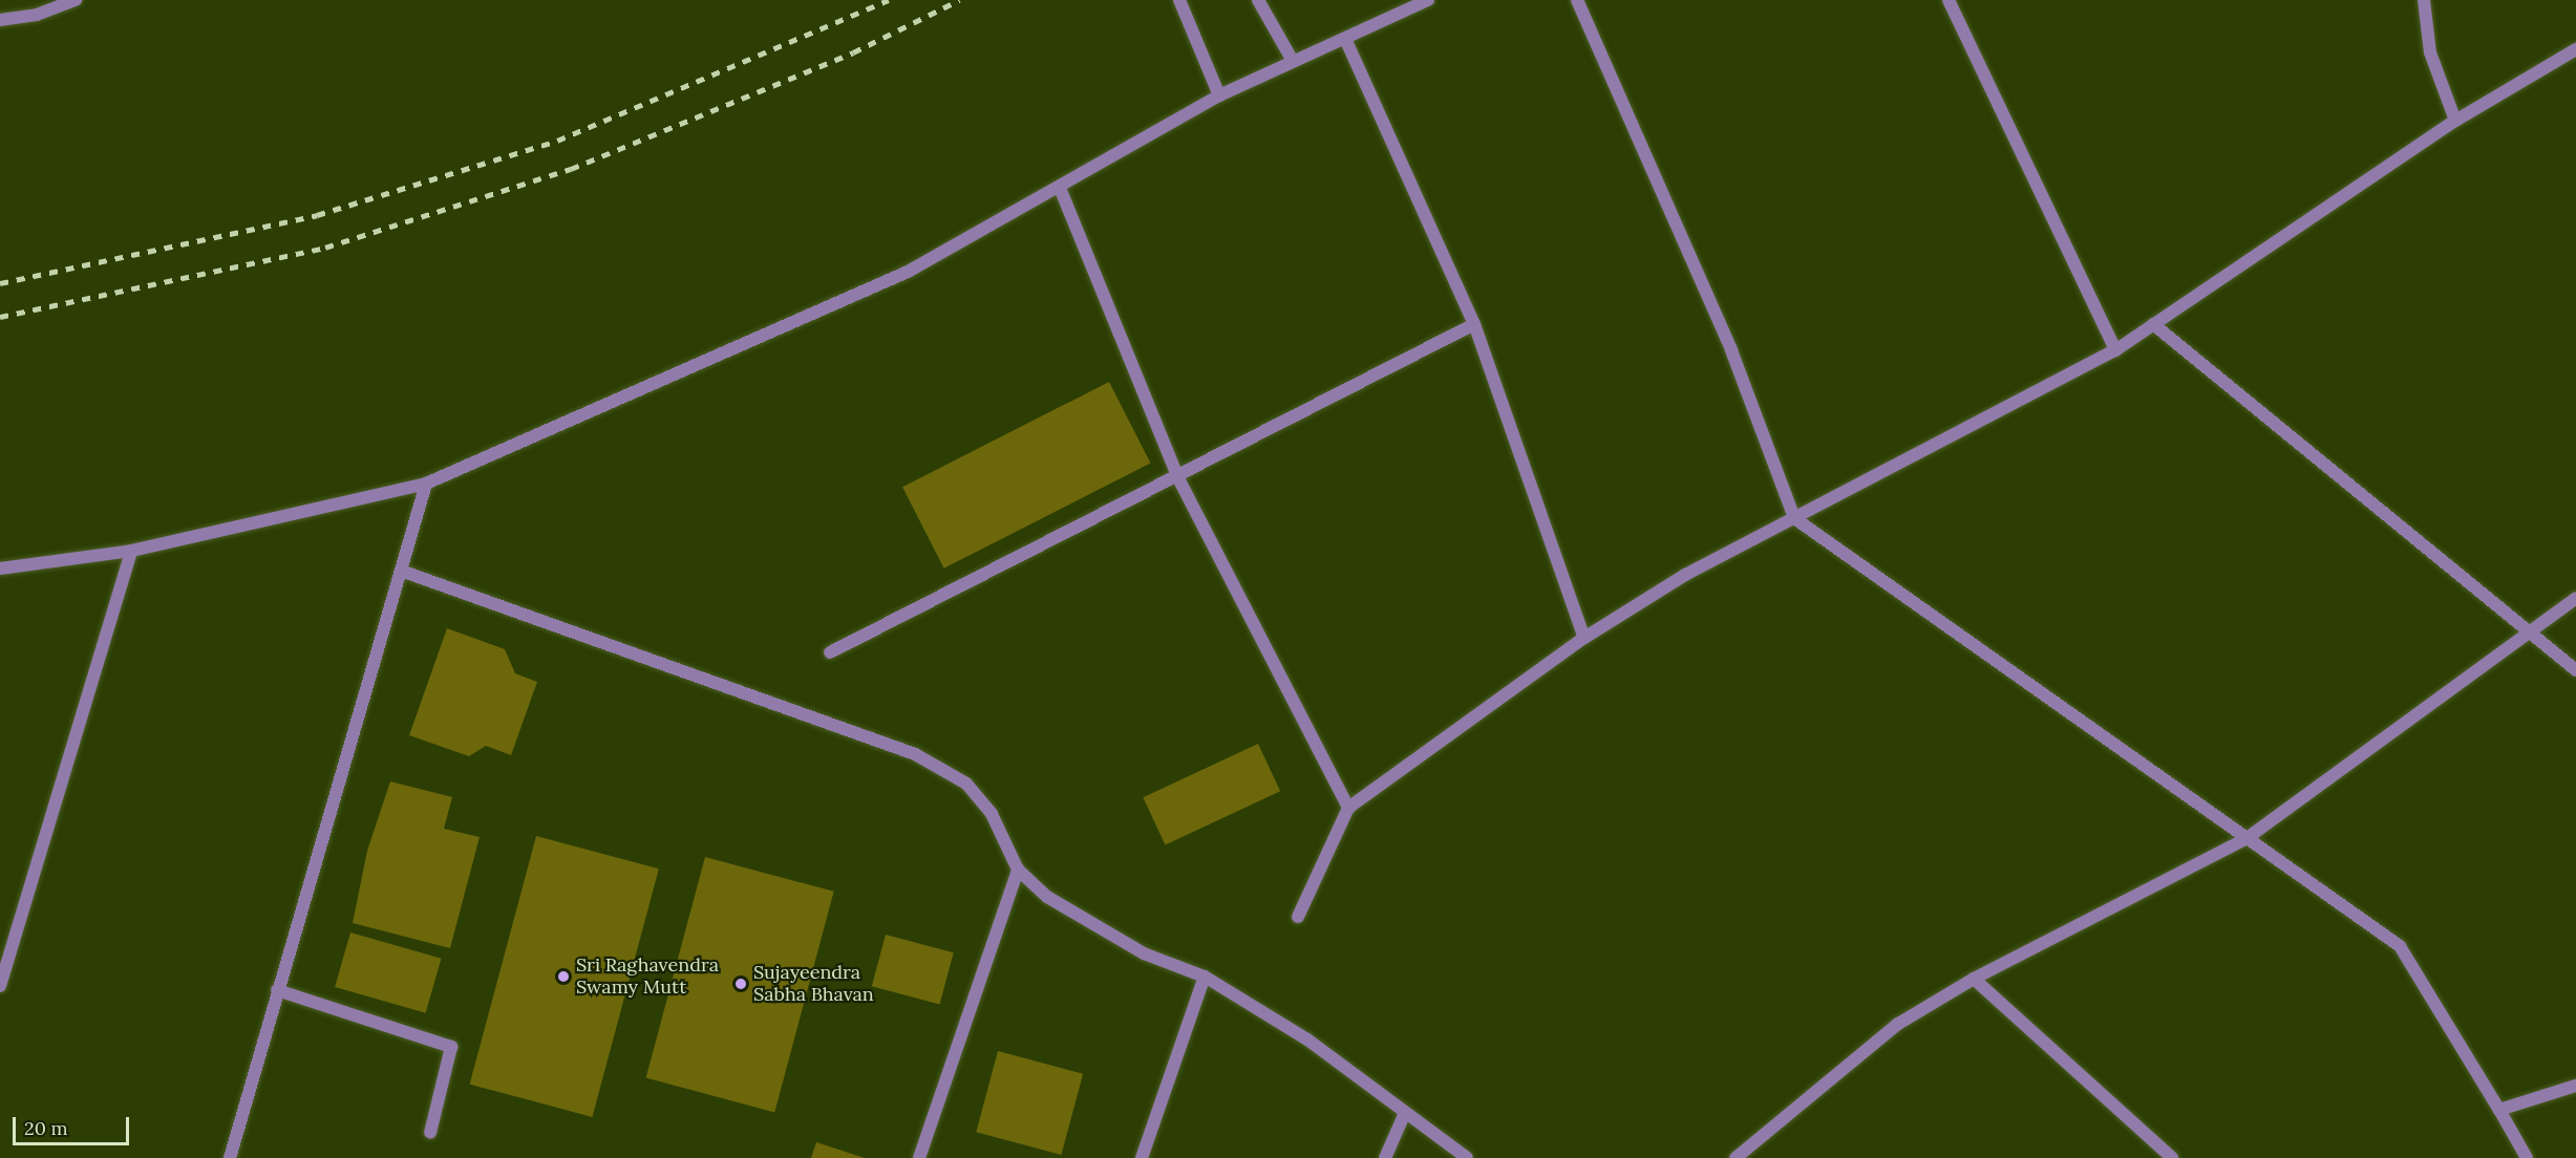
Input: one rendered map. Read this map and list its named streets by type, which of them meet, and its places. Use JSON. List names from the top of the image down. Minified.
{"places":["Sri Raghavendra Swamy Mutt","Sujayeendra Sabha Bhavan"],"scale_bar":"20 m"}
